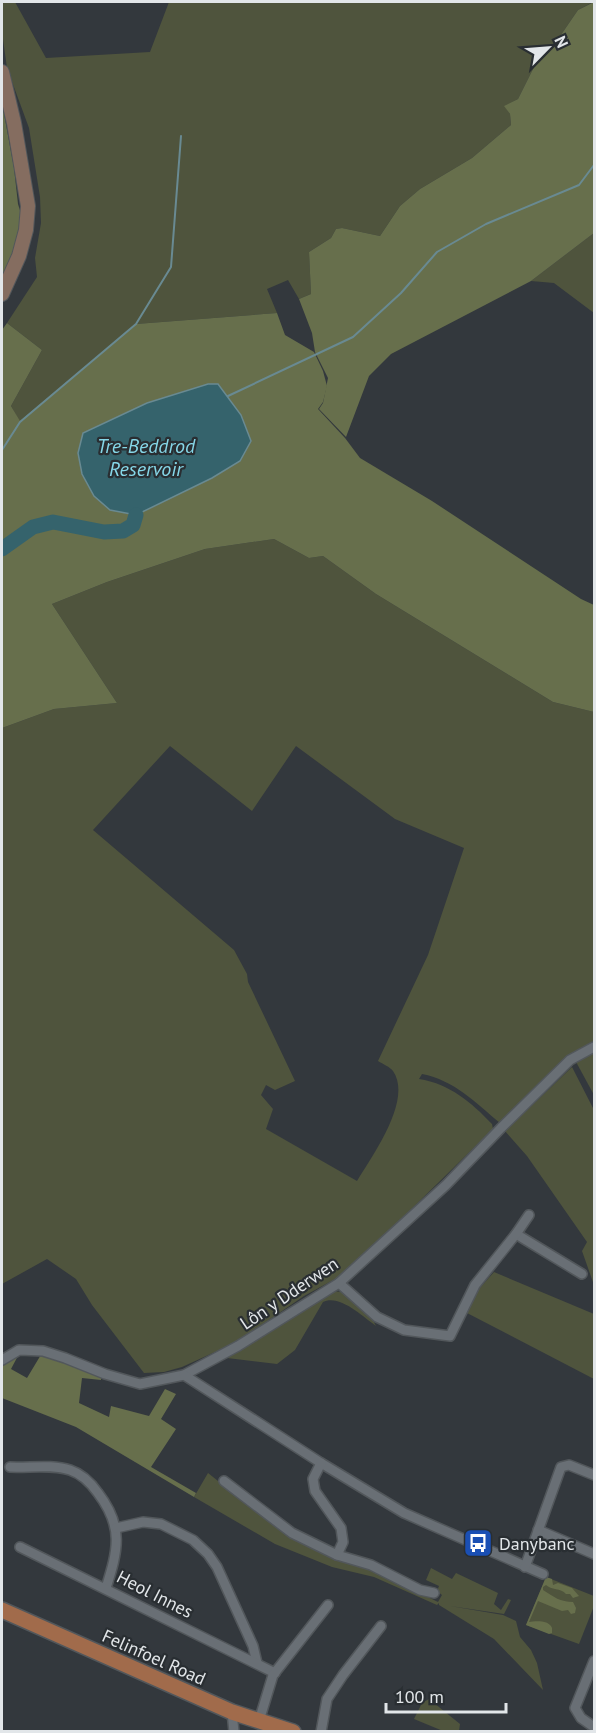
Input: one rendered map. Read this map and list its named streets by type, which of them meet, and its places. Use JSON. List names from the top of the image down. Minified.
{"streets":{"main road":["Felinfoel Road"],"street":["Lôn y Dderwen","Heol Innes"]},"water":["Tre-Beddrod Reservoir"],"places":{"bus stop":["Danybanc"]},"scale_bar":"100 m","north":"top right"}
